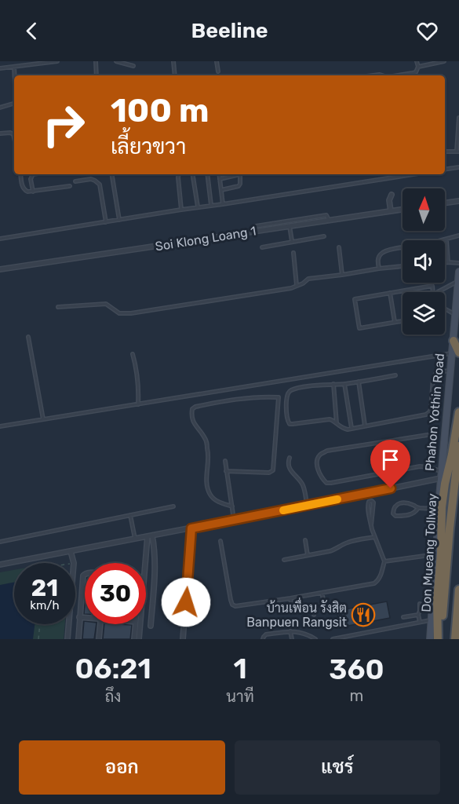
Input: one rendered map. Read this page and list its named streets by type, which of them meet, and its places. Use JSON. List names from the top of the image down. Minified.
{"streets":{"highway":["Phahon Yothin Road","Don Mueang Tollway"],"street":["Soi Klong Loang 1"]},"crossings":[["Phahon Yothin Road","Don Mueang Tollway"]],"places":{"restaurant":["บ้านเพื่อน รังสิต Banpuen Rangsit"]},"north":"top","page":{"header":"Beeline","turn":["100 m","เลี้ยวขวา"],"speed":"21 km/h","limit":"30","eta":["06:21","ถึง","1","นาที","360","m"],"buttons":["ออก","แชร์"]}}
